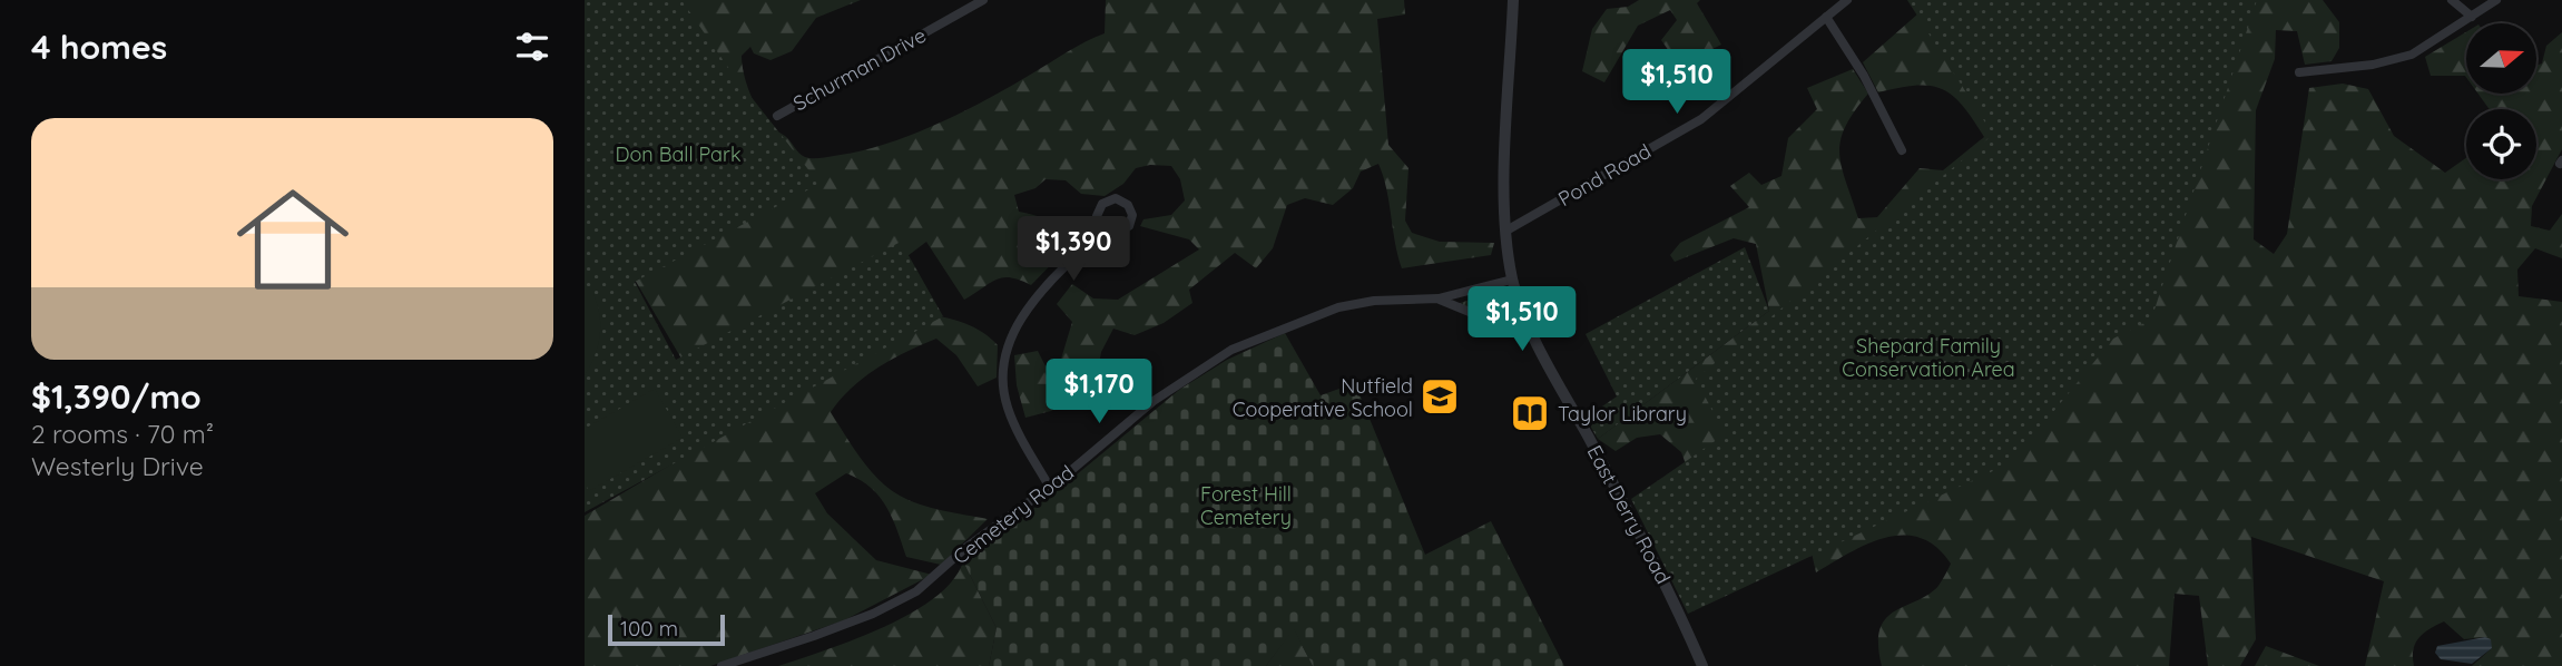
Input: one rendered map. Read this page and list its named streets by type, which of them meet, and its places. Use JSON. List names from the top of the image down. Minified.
{"streets":{"street":["Schurman Drive","Pond Road","Cemetery Road","East Derry Road"]},"crossings":[["Pond Road","East Derry Road"],["Cemetery Road","East Derry Road"]],"parks":["Don Ball Park","Shepard Family Conservation Area","Forest Hill Cemetery"],"places":{"school or university":["Nutfield Cooperative School"],"library":["Taylor Library"]},"scale_bar":"100 m","north":"right","page":{"heading":"4 homes","price":["$1,510","$1,390","$1,510","$1,170"],"list":[{"name":"$1,390/mo","note":"2 rooms · 70 m² · Westerly Drive"}],"scale":"100 m"}}
